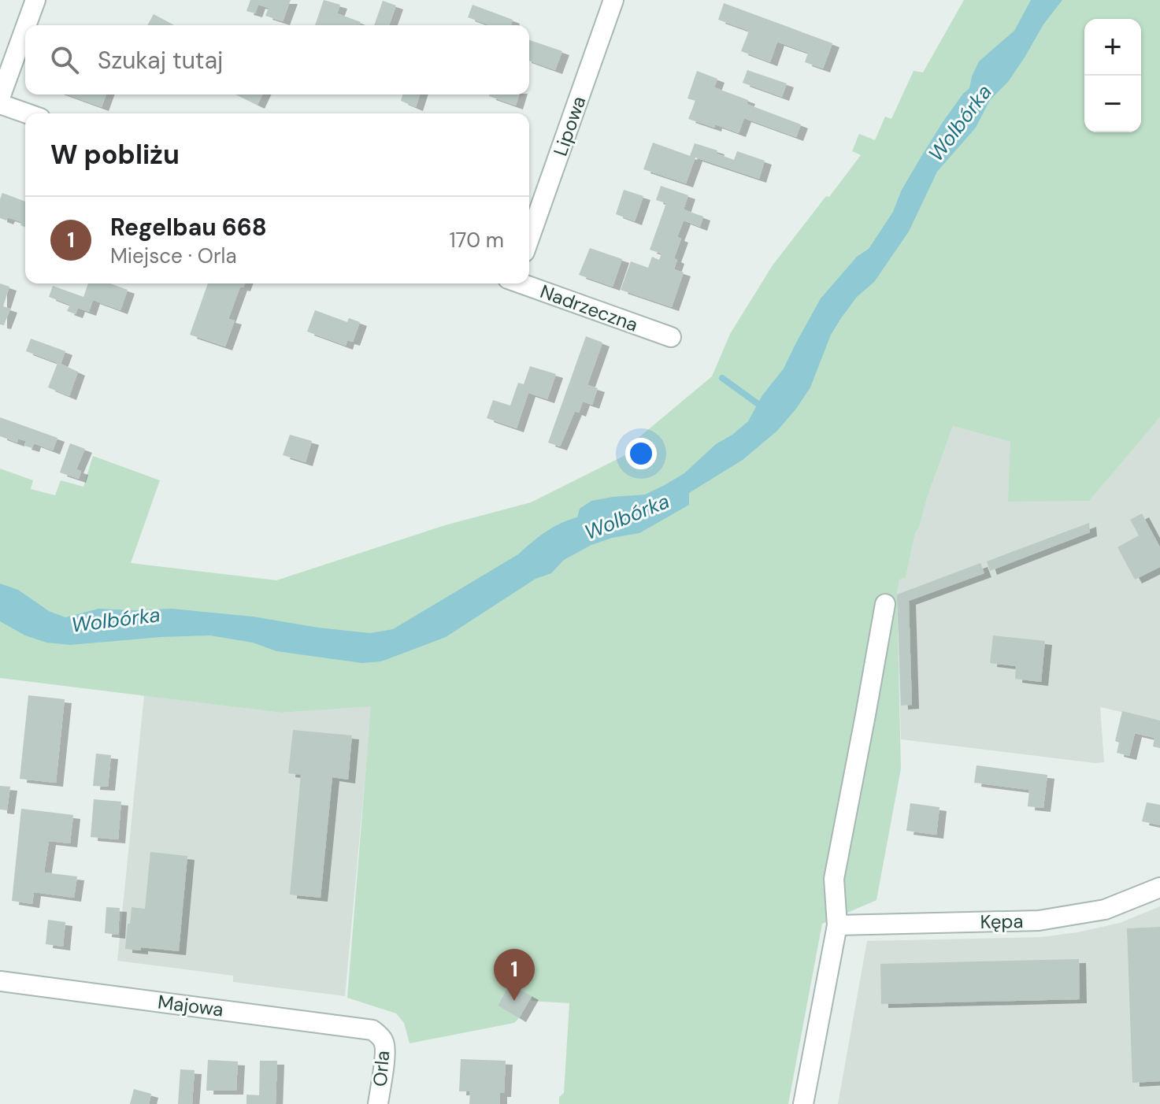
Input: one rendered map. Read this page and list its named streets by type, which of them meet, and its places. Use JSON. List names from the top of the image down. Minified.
{"streets":{"street":["Lipowa","Nadrzeczna","Kępa","Majowa","Orla"]},"crossings":[["Majowa","Orla"]],"water":["Wolbórka"],"page":{"map_buttons":["+","−"],"search":"Szukaj tutaj","heading":"W pobliżu","list":[{"mark":"1","name":"Regelbau 668","note":"Miejsce · Orla","value":"170 m"}],"pins":"1"}}
